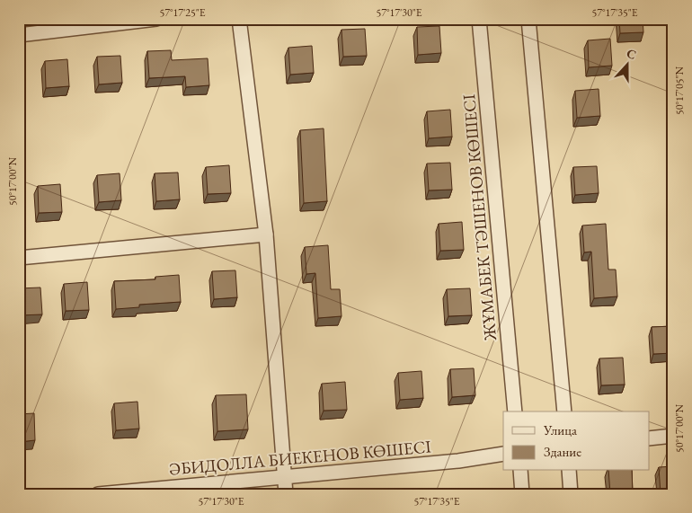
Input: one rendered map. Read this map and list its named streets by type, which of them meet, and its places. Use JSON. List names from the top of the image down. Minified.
{"streets":{"street":["ЖҰМАБЕК ТӘШЕНОВ КӨШЕСІ","ӘБИДОЛЛА БИЕКЕНОВ КӨШЕСІ"]},"legend":["Улица","Здание"],"north":"top","coordinates":["57°17'25\"E","57°17'30\"E","57°17'35\"E","50°17'05\"N","50°17'00\"N"]}
